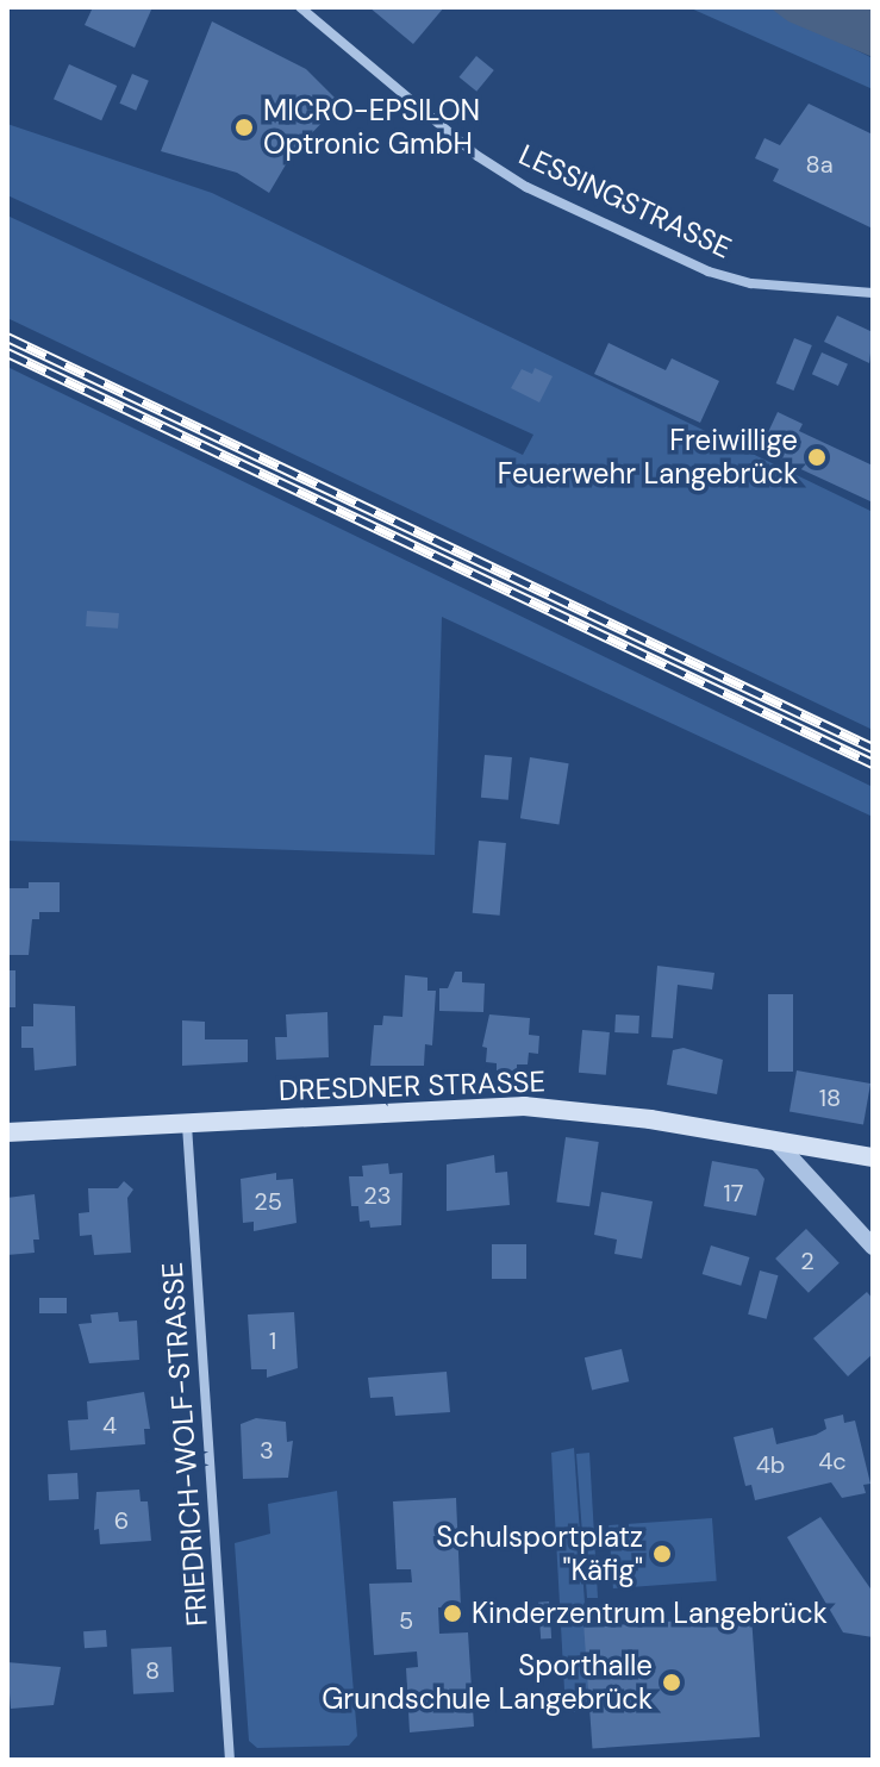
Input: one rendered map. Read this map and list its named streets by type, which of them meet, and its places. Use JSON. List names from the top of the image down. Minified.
{"streets":{"main road":["DRESDNER STRASSE"],"street":["LESSINGSTRASSE","FRIEDRICH-WOLF-STRASSE"]},"crossings":[["DRESDNER STRASSE","FRIEDRICH-WOLF-STRASSE"]],"places":["MICRO-EPSILON Optronic GmbH","Freiwillige Feuerwehr Langebrück","Schulsportplatz \"Käfig\"","Kinderzentrum Langebrück","Sporthalle Grundschule Langebrück"],"house_numbers":["8a","18","17","23","25","2","1","4","3","4c","4b","6","5","8"]}
